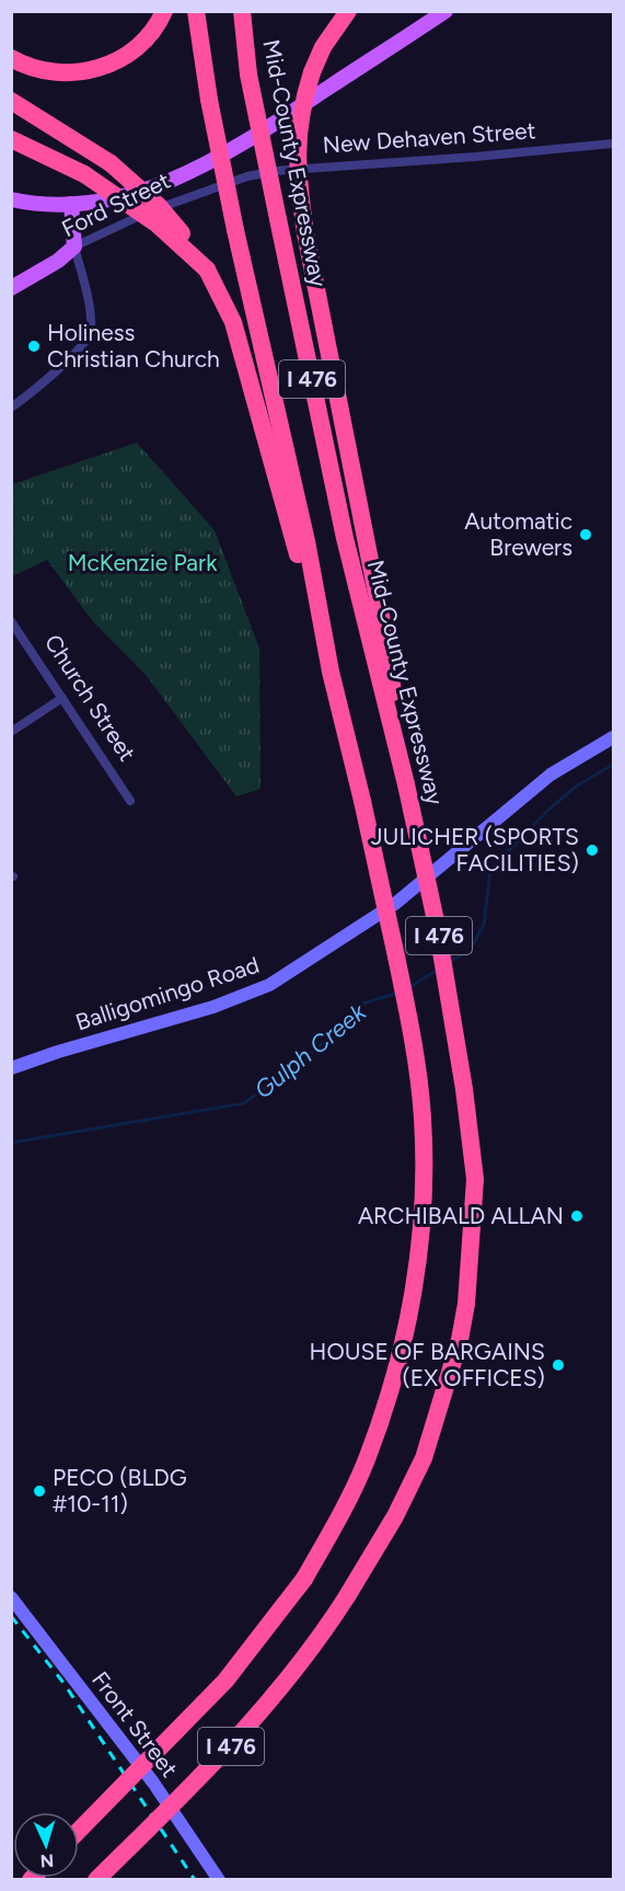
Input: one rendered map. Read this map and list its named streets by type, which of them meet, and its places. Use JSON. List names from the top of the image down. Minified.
{"streets":{"highway":["Mid-County Expressway","I 476"],"main road":["Ford Street"],"street":["New Dehaven Street","Church Street","Balligomingo Road","Front Street"]},"crossings":[["New Dehaven Street","Ford Street"]],"water":["Gulph Creek"],"parks":["McKenzie Park"],"places":["Holiness Christian Church","Automatic Brewers","JULICHER (SPORTS FACILITIES)","ARCHIBALD ALLAN","HOUSE OF BARGAINS (EX OFFICES)","PECO (BLDG #10-11)"],"north":"bottom"}
